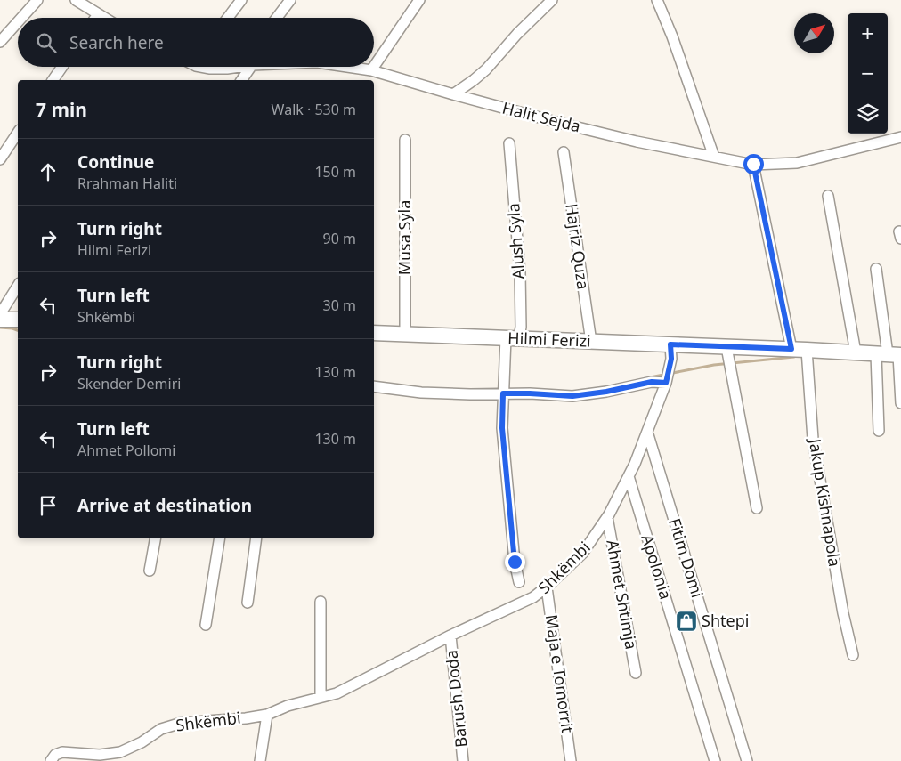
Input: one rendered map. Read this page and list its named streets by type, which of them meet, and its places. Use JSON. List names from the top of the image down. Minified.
{"streets":{"street":["Halit Sejda","Musa Syla","Alush Syla","Hajriz Quza","Hilmi Ferizi","Jakup Kishnapola","Fitim Domi","Apolonia","Shkëmbi","Ahmet Shtimja","Maja e Tomorrit","Barush Doda"]},"crossings":[["Musa Syla","Hilmi Ferizi"],["Alush Syla","Hilmi Ferizi"],["Hajriz Quza","Hilmi Ferizi"],["Hilmi Ferizi","Jakup Kishnapola"],["Hilmi Ferizi","Shkëmbi"],["Fitim Domi","Shkëmbi"],["Apolonia","Shkëmbi"],["Shkëmbi","Ahmet Shtimja"],["Shkëmbi","Maja e Tomorrit"],["Shkëmbi","Barush Doda"]],"places":{"shop":["Shtepi"]},"north":"top right","page":{"map_buttons":["+","−"],"search":"Search here","heading":["7 min","Walk · 530 m"],"list":[["Continue","Rrahman Haliti","150 m"],["Turn right","Hilmi Ferizi","90 m"],["Turn left","Shkëmbi","30 m"],["Turn right","Skender Demiri","130 m"],["Turn left","Ahmet Pollomi","130 m"],"Arrive at destination"]}}
